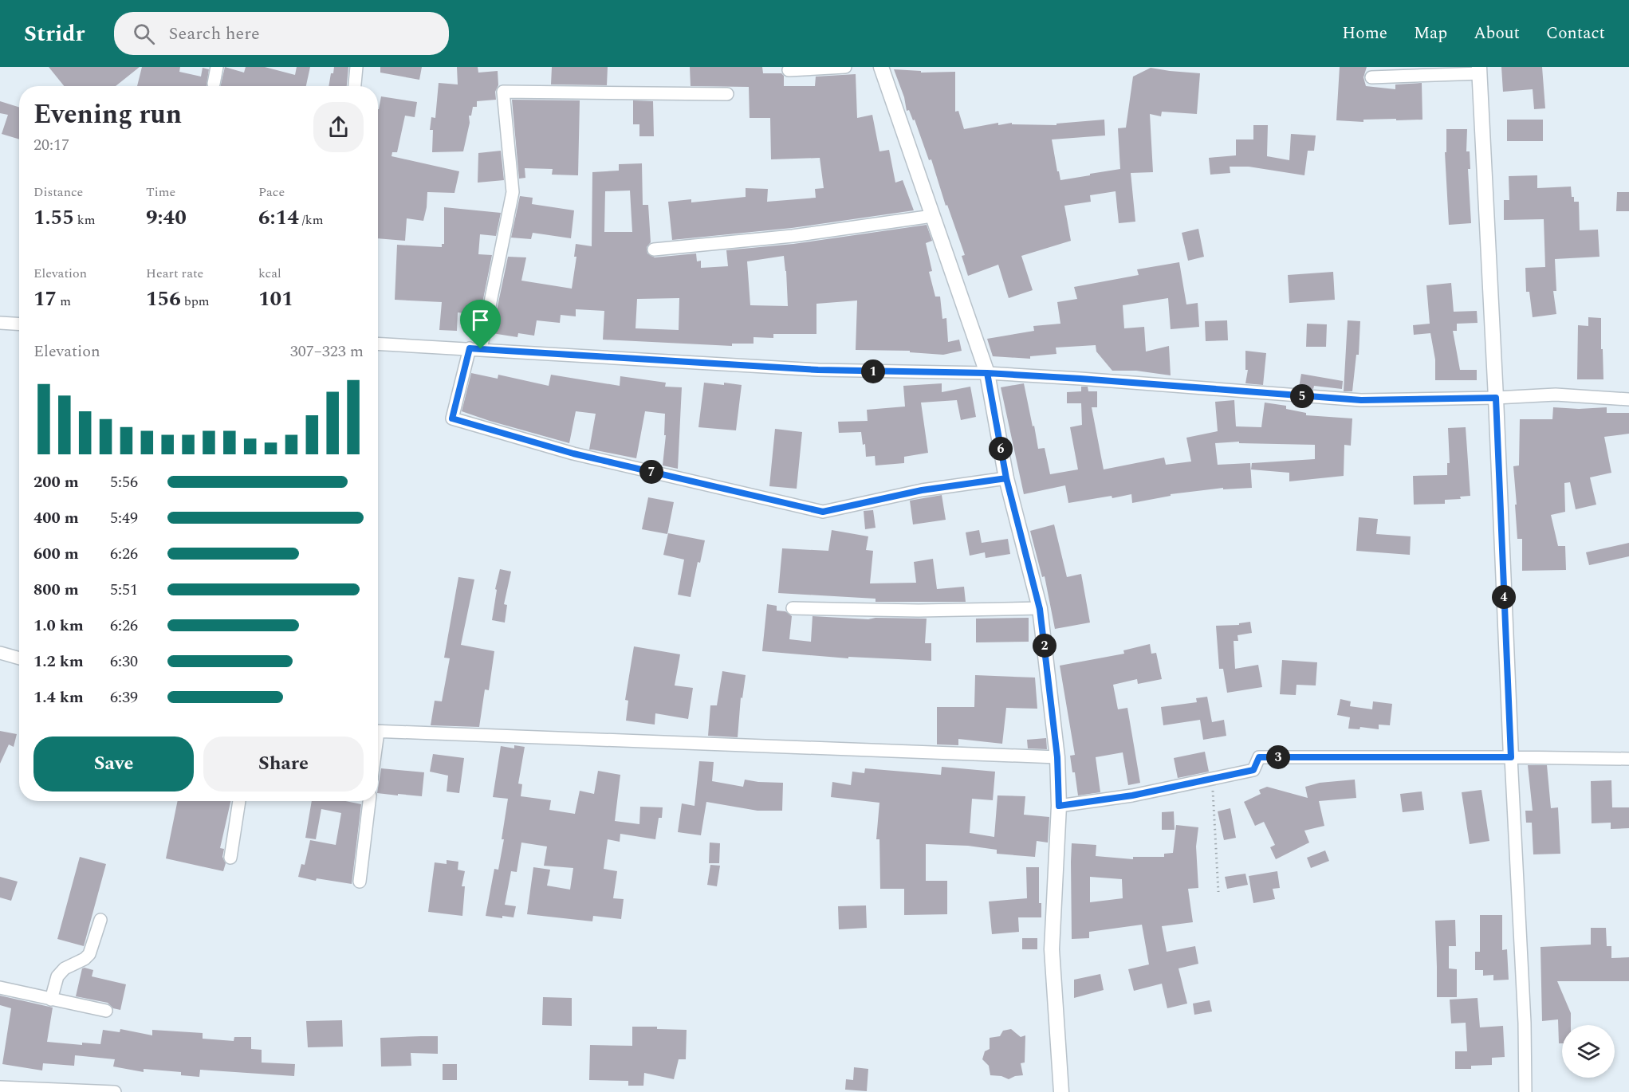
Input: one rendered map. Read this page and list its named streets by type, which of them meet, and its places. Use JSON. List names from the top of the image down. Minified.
{"page":{"header":"Stridr","search":"Search here","nav":["Home","Map","About","Contact"],"heading":["Evening run","20:17"],"stats":[["Distance","1.55 km"],["Time","9:40"],["Pace","6:14 /km"],["Elevation","17 m"],["Heart rate","156 bpm"],["kcal","101"]],"chart":["Elevation","307–323 m"],"pins":["1","5","6","7","4","2","3"],"list":[{"name":"200 m","note":"5:56"},{"name":"400 m","note":"5:49"},{"name":"600 m","note":"6:26"},{"name":"800 m","note":"5:51"},{"name":"1.0 km","note":"6:26"},{"name":"1.2 km","note":"6:30"},{"name":"1.4 km","note":"6:39"}],"buttons":["Save","Share"]}}
